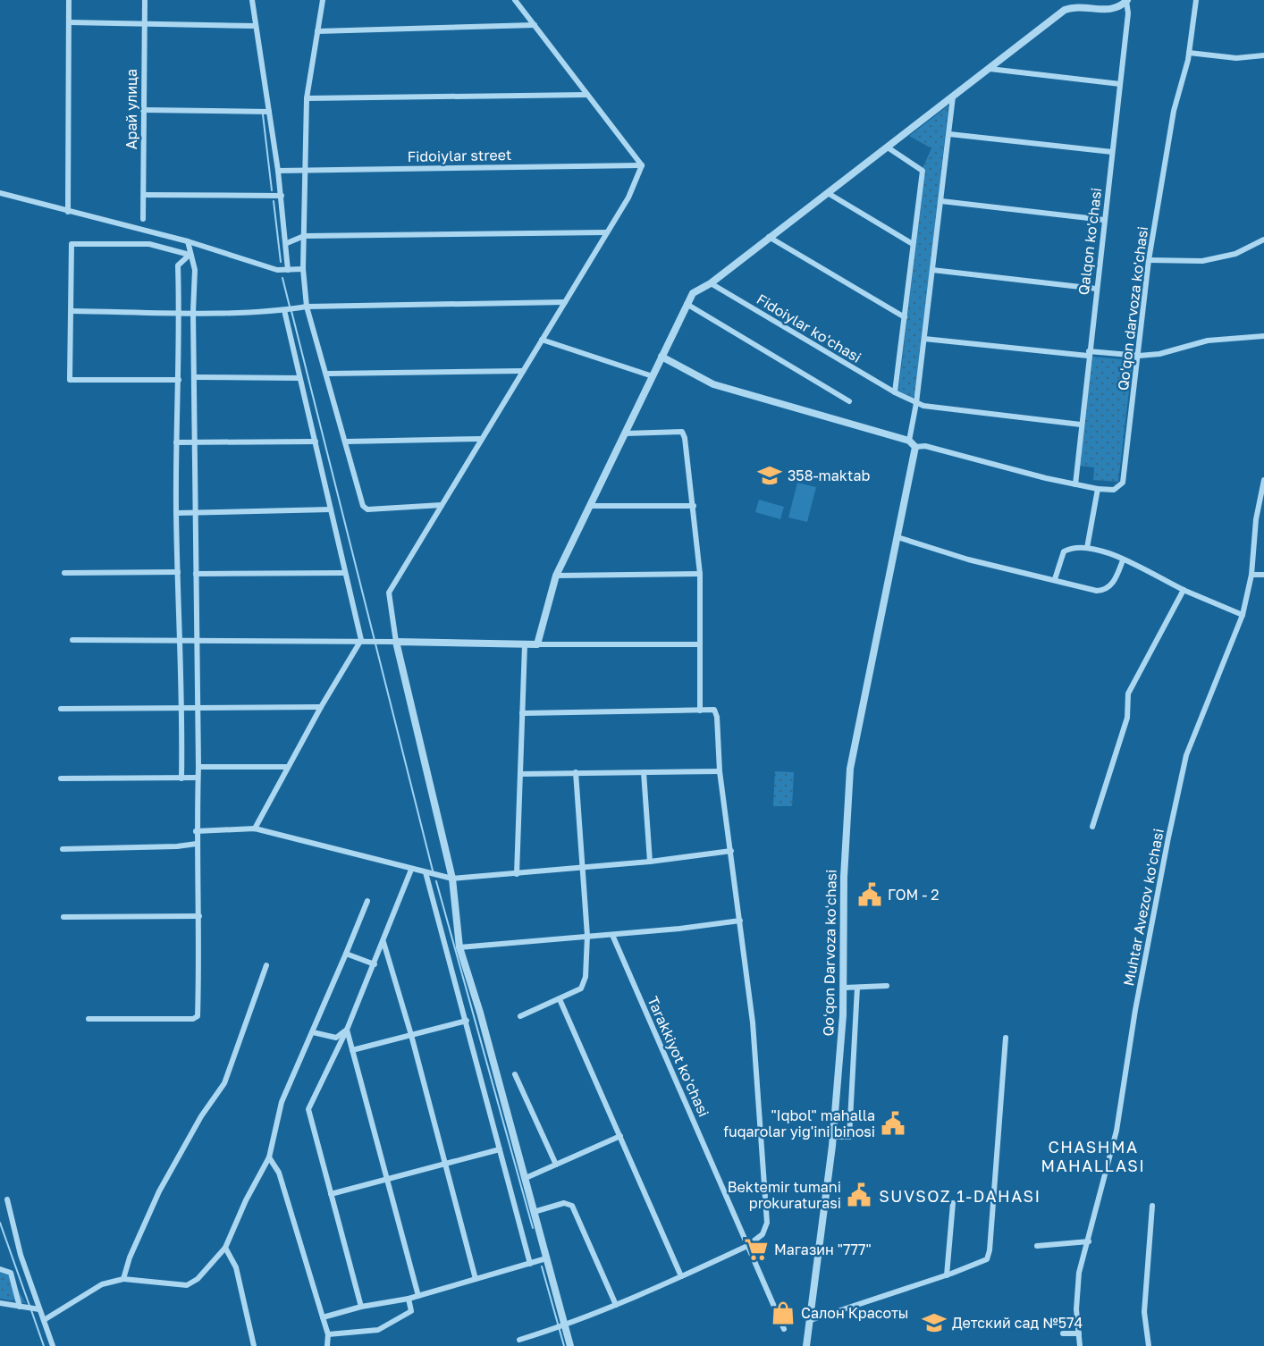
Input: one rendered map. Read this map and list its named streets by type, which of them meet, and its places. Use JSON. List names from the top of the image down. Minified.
{"streets":{"street":["Арай улица","Fidoiylar street","Qalqon ko'chasi","Qo'qon darvoza ko'chasi","Fidoiylar ko'chasi","Muhtar Avezov ko'chasi","Qoʻqon Darvoza koʻchasi","Tarakkiyot ko'chasi"]},"districts":["CHASHMA MAHALLASI","SUVSOZ 1-DAHASI"],"places":{"school or university":["358-maktab","Детский сад №574"],"public building":["ГОМ - 2","\"Iqbol\" mahalla fuqarolar yig'ini binosi","Bektemir tumani prokuraturasi"],"supermarket":["Магазин \"777\""],"shop":["Салон Красоты"]}}
